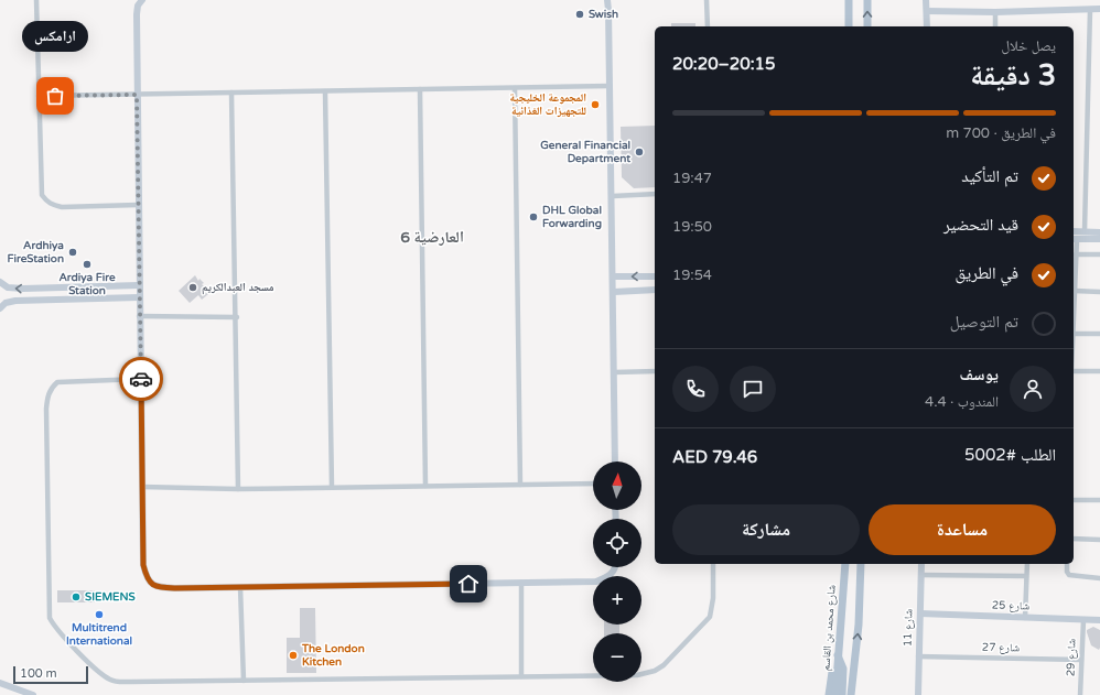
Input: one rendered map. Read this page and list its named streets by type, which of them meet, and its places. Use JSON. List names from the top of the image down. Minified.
{"streets":{"main road":["شارع محمد بن القاسم"],"street":["شارع 25","شارع 11","شارع 27","شارع 29"]},"crossings":[["شارع 25","شارع 11"],["شارع 25","شارع 29"],["شارع 11","شارع 27"],["شارع 27","شارع 29"]],"districts":["العارضية 6"],"places":["Swish","ارامكس","المجموعة الخليجية للتجهيزات الغذائية","General Financial Department","DHL Global Forwarding","Ardhiya FireStation","Ardiya Fire Station","مسجد العبدالكريم","SIEMENS","Multitrend International","The London Kitchen"],"scale_bar":"100 m","north":"top","page":{"bubble":"ارامكس","heading":["3 دقيقة","يصل خلال","20:15–20:20"],"panel":["يوسف","المندوب · 4.4","الطلب #5002","AED 79.46"],"bar":"في الطريق · 700 m","list":[["تم التأكيد","19:47"],["قيد التحضير","19:50"],["في الطريق","19:54"],"تم التوصيل"],"map_buttons":["+","−"],"buttons":["مساعدة","مشاركة"],"scale":"100 m"}}
